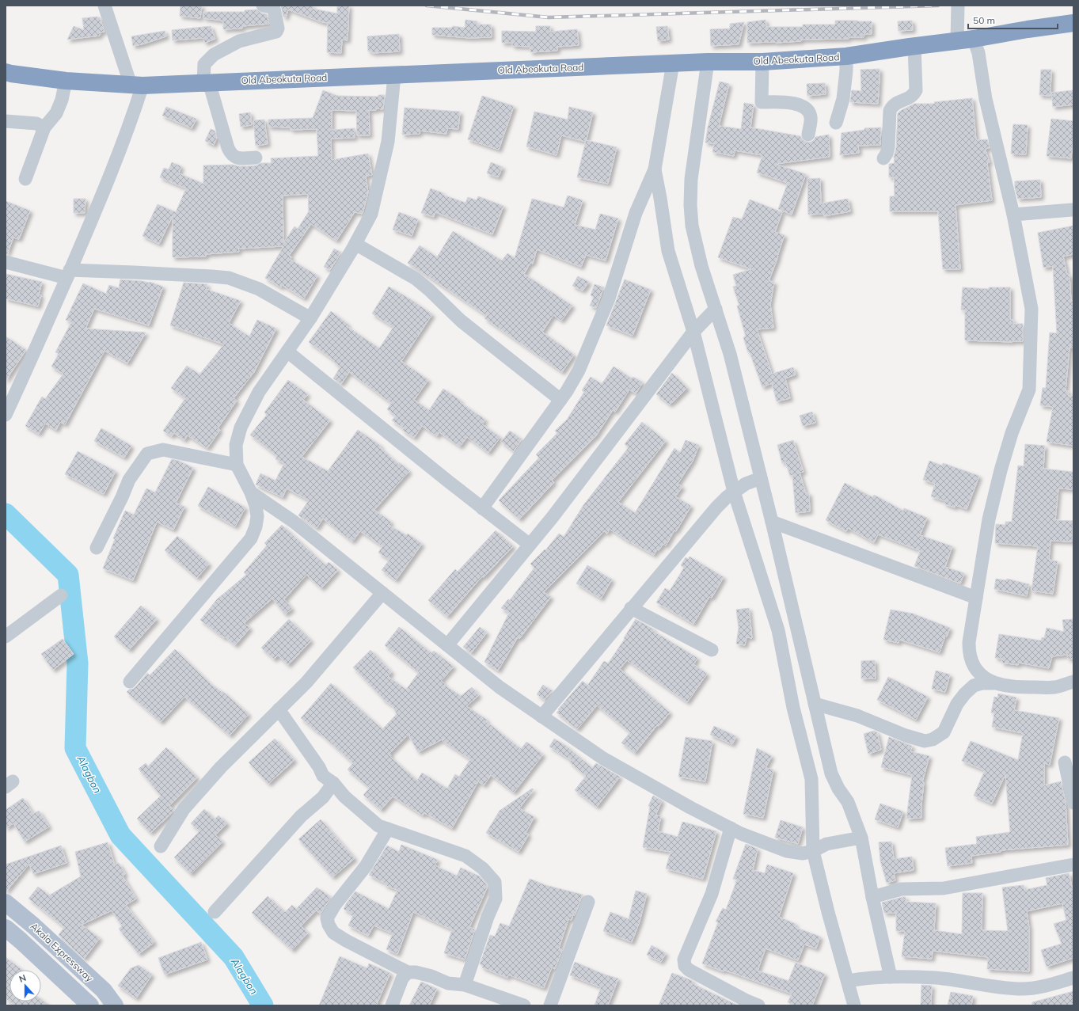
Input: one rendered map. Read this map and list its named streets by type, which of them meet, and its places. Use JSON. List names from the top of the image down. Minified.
{"streets":{"highway":["Old Abeokuta Road"],"main road":["Akala Expressway"]},"water":["Alagbon"],"scale_bar":"50 m","north":"top"}
